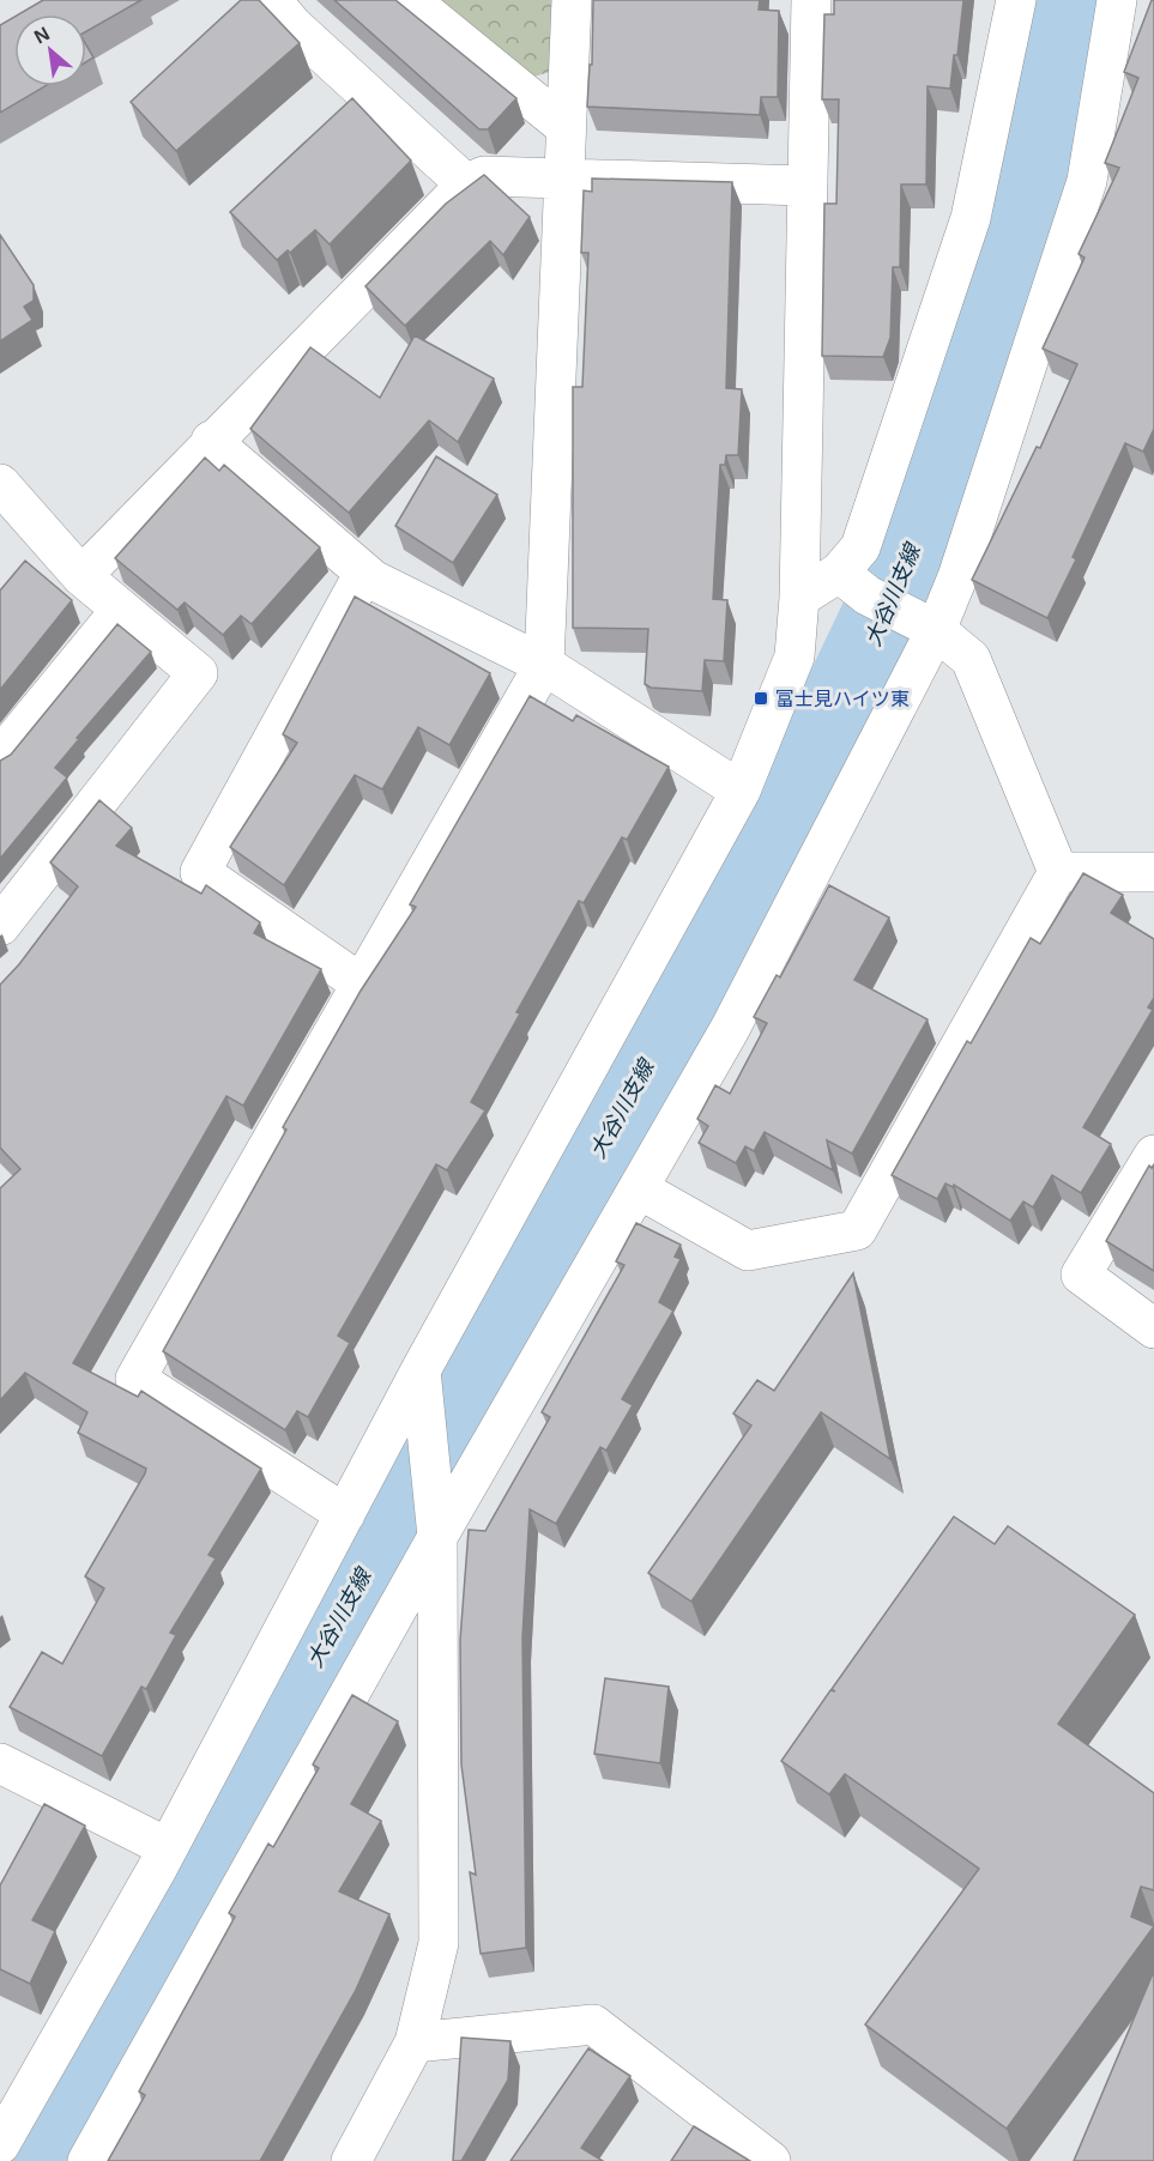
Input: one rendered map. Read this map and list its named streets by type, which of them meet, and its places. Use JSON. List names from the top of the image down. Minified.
{"water":["大谷川支線"],"places":{"transit":["富士見ハイツ東"]},"north":"top left"}
